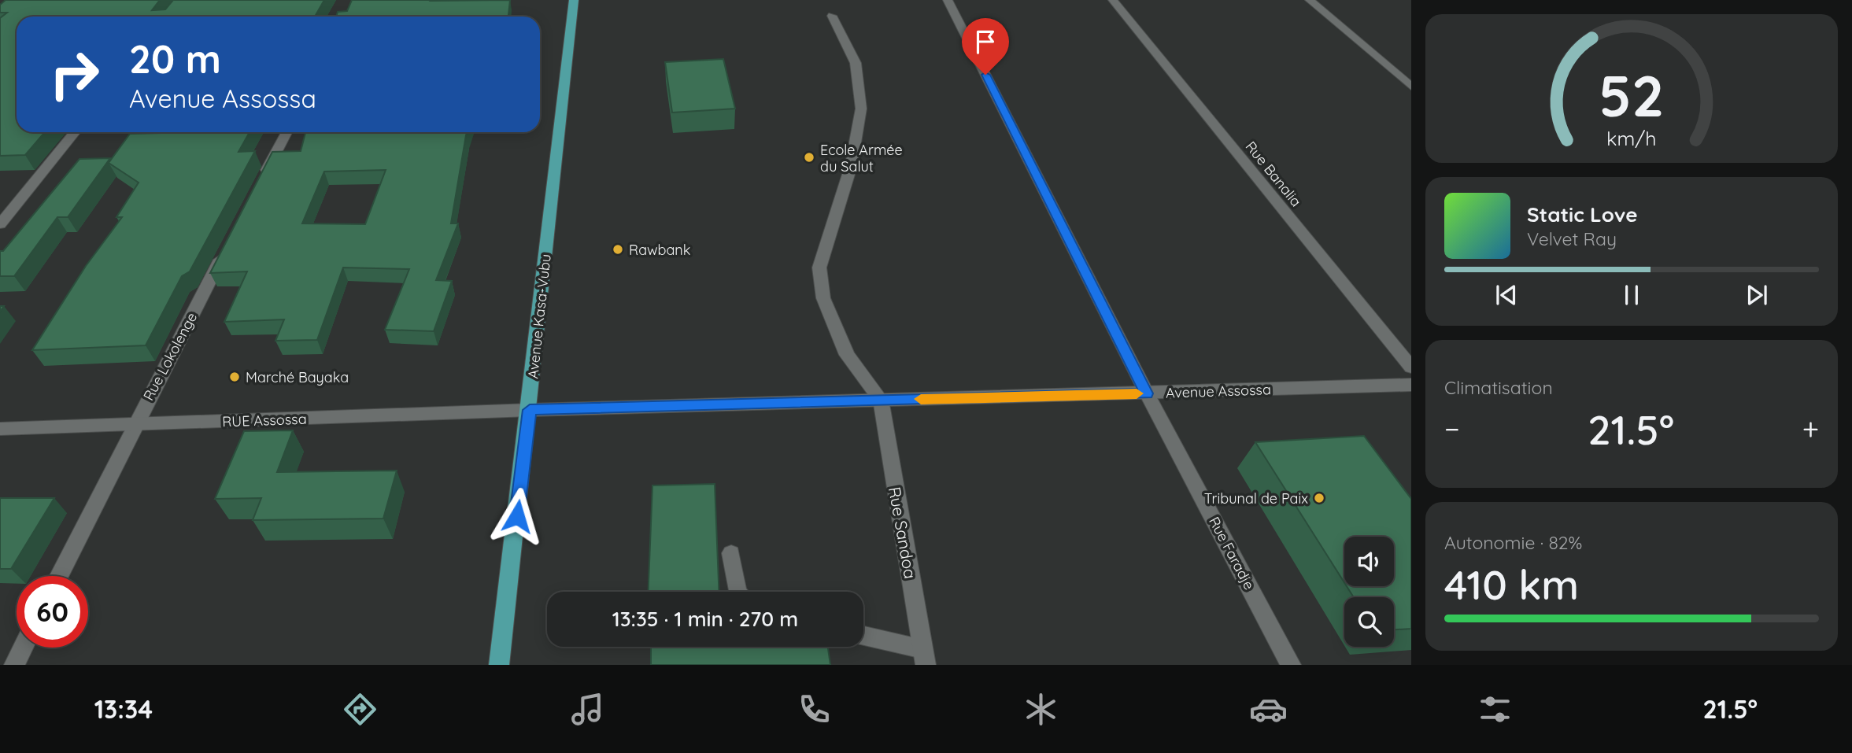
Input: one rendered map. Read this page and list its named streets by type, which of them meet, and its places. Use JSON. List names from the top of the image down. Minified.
{"streets":{"main road":["Avenue Kasa-Vubu"],"street":["Rue Banalia","Rue Lokolenge","Avenue Assossa","RUE Assossa","Rue Sandoa","Rue Faradje"]},"crossings":[["Avenue Kasa-Vubu","Avenue Assossa"],["Avenue Kasa-Vubu","RUE Assossa"],["Rue Lokolenge","RUE Assossa"],["Avenue Assossa","RUE Assossa"],["Avenue Assossa","Rue Sandoa"],["Avenue Assossa","Rue Faradje"]],"places":["Ecole Armée du Salut","Rawbank","Marché Bayaka","Tribunal de Paix"],"page":{"turn":["20 m","Avenue Assossa"],"song":["Static Love","Velvet Ray"],"tile":["Climatisation",["Autonomie · 82%","410 km"]],"heat":["−","21.5°","+"],"limit":"60","trip":"13:35 · 1 min · 270 m","tabs":["13:34","21.5°"],"gauge":["52","km/h"]}}
